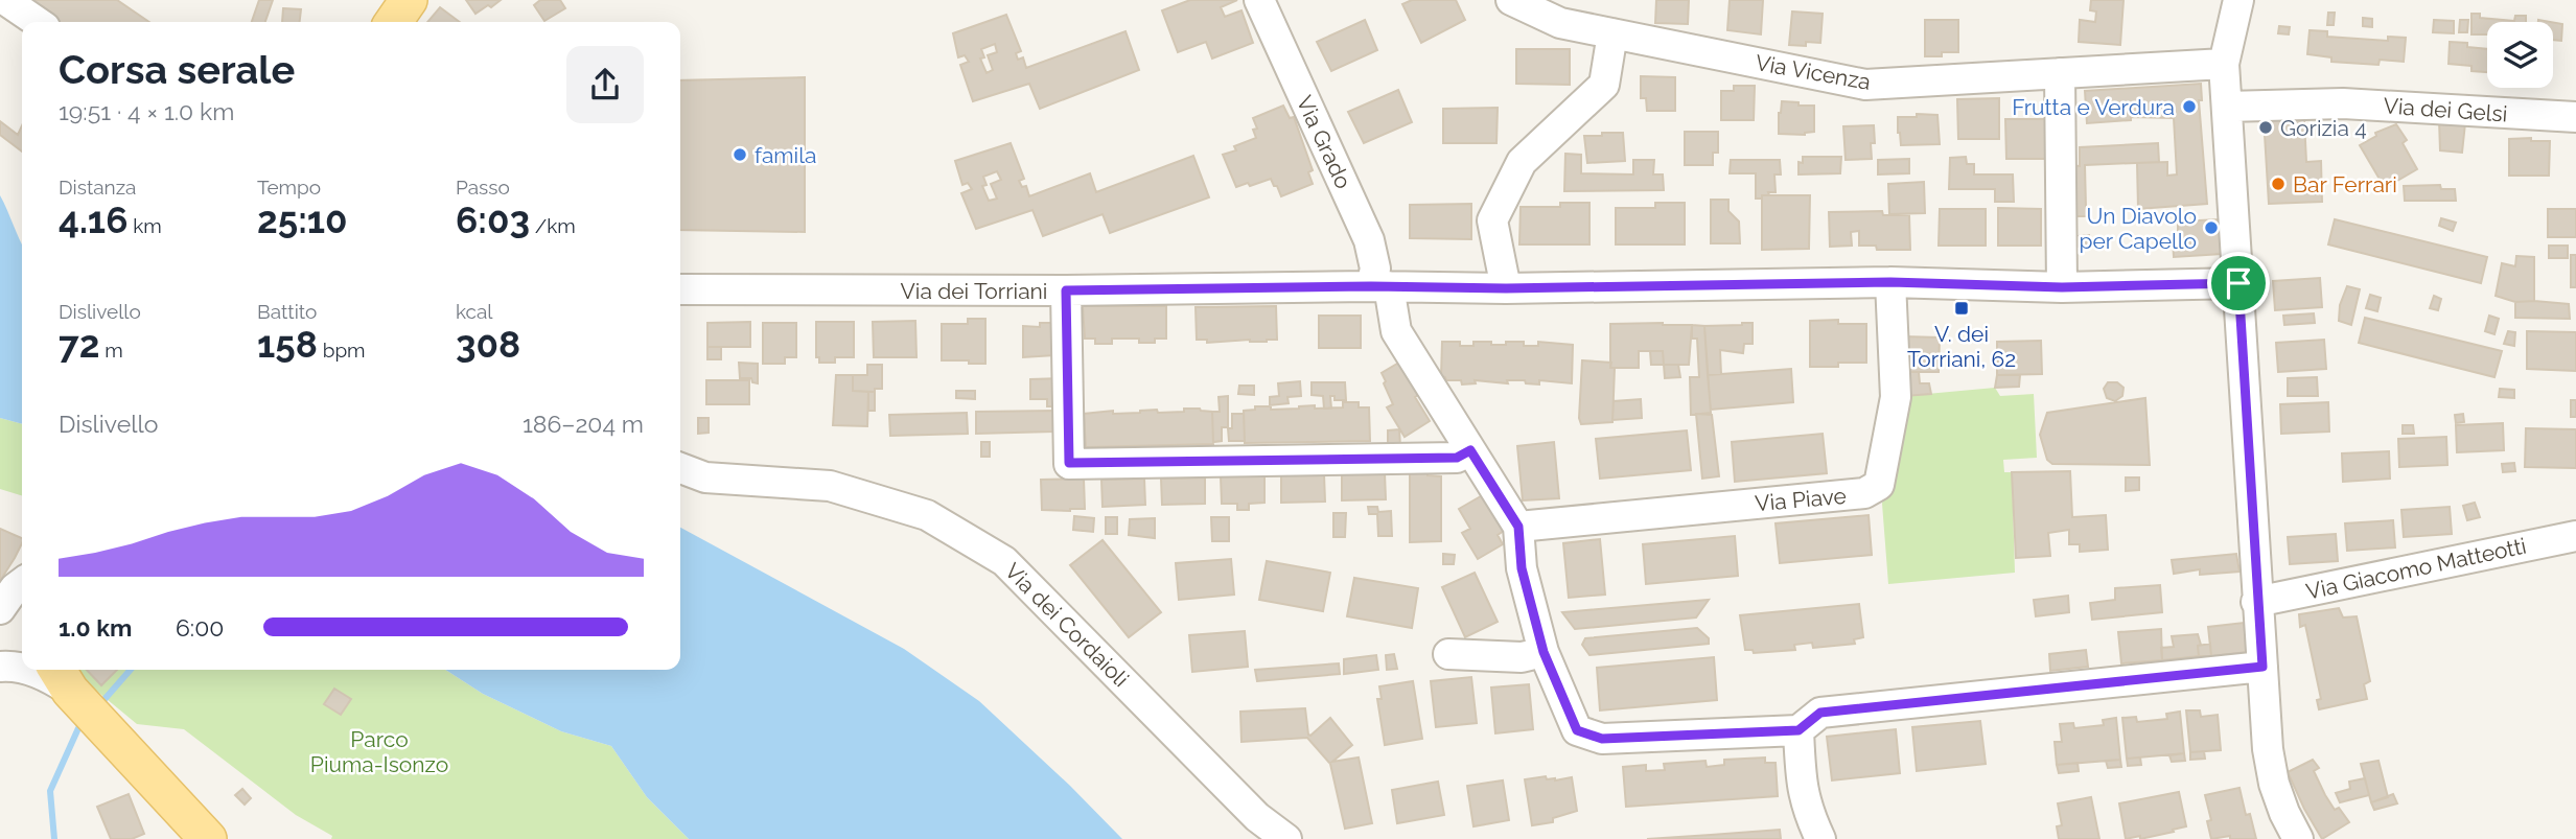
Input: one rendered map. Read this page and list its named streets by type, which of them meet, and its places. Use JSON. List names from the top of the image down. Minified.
{"streets":{"street":["Via Vicenza","Via dei Gelsi","Via Grado","Via dei Torriani","Via Piave","Via Giacomo Matteotti","Via dei Cordaioli"]},"crossings":[["Via Grado","Via dei Torriani"],["Via dei Torriani","Via Piave"]],"parks":["Parco Piuma-Isonzo"],"places":{"other":["Frutta e Verdura","Gorizia 4","famila","Bar Ferrari","Un Diavolo per Capello"],"transit":["V. dei Torriani, 62"]},"page":{"heading":["Corsa serale","19:51 · 4 × 1.0 km"],"stats":[["Distanza","4.16 km"],["Tempo","25:10"],["Passo","6:03 /km"],["Dislivello","72 m"],["Battito","158 bpm"],["kcal","308"]],"chart":["Dislivello","186–204 m"],"list":[{"name":"1.0 km","note":"6:00"}]}}
